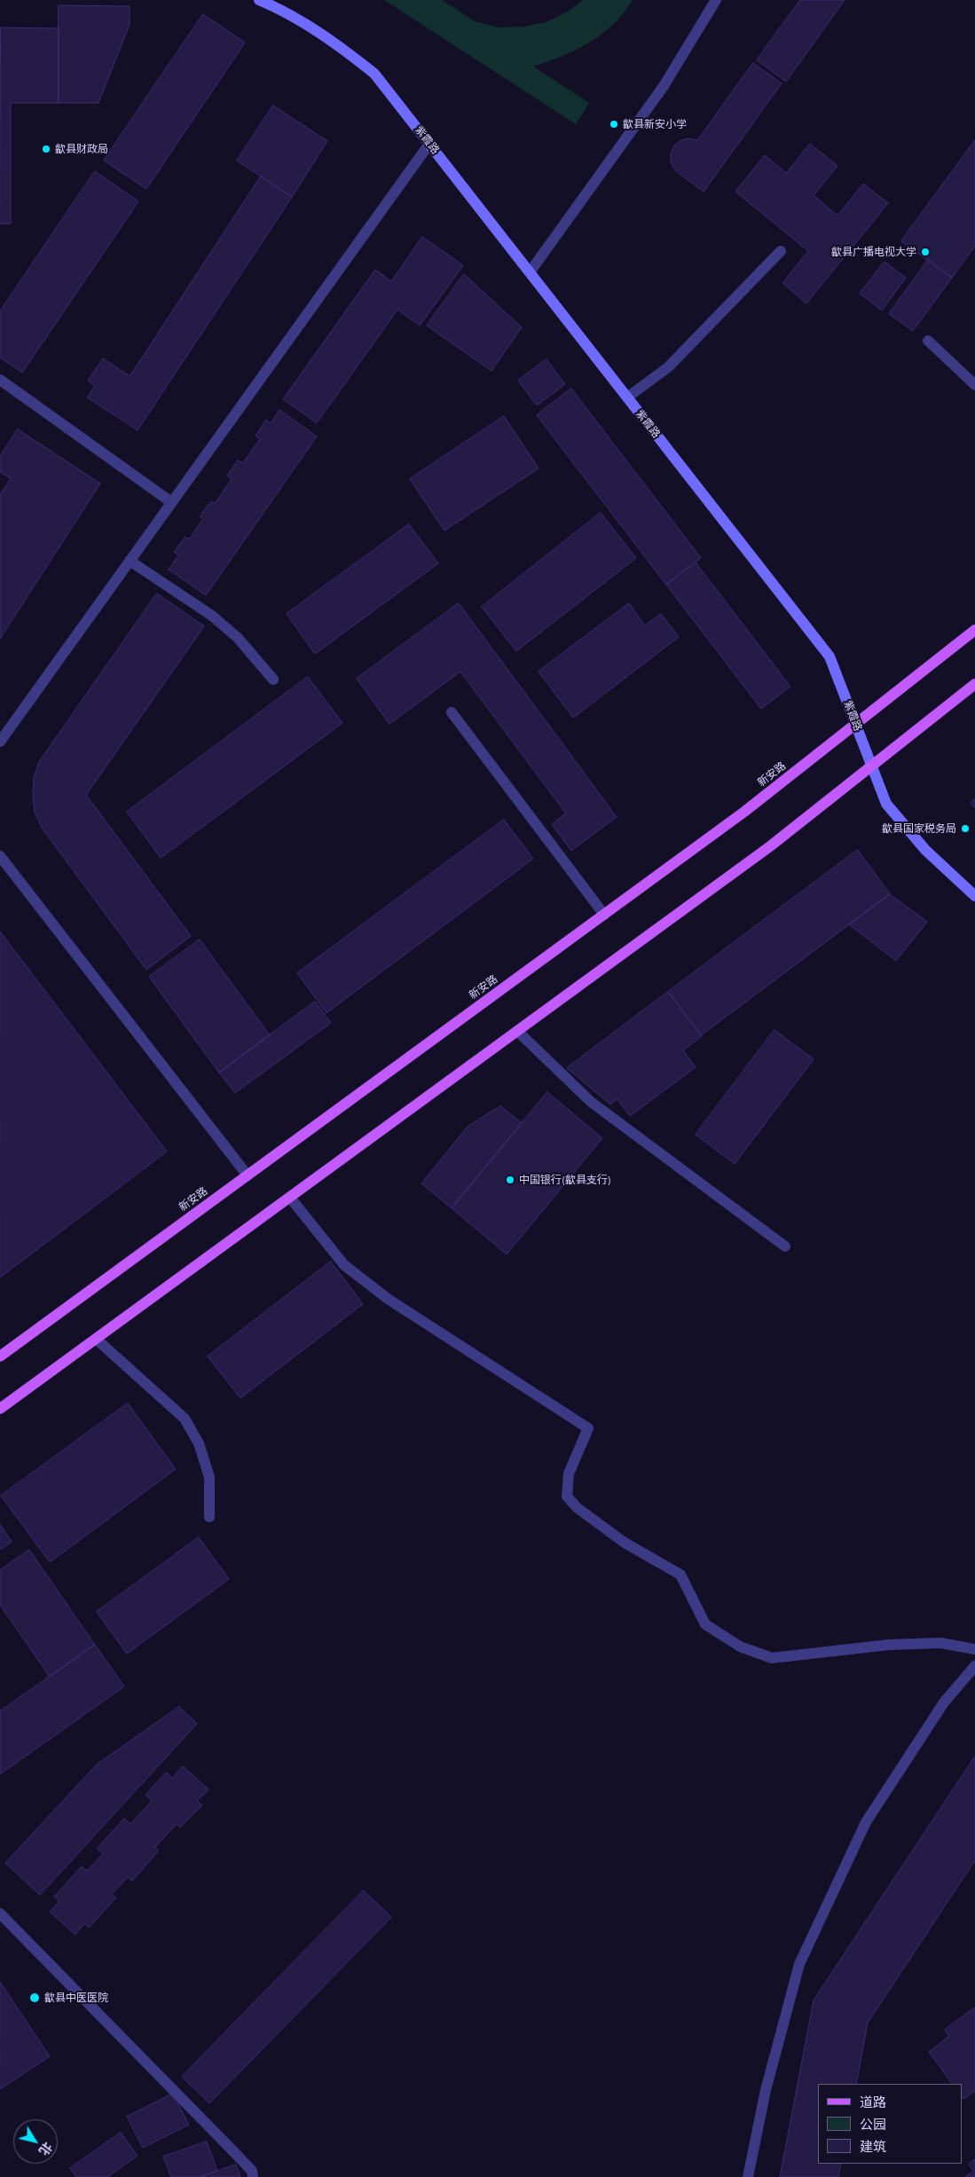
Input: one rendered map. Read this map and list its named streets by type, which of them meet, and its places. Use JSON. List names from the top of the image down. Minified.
{"streets":{"main road":["新安路"],"street":["紫霞路"]},"crossings":[["紫霞路","新安路"]],"places":["歙县新安小学","歙县财政局","歙县广播电视大学","歙县国家税务局","中国银行(歙县支行)","歙县中医医院"],"legend":["道路","公园","建筑"],"north":"bottom right"}
